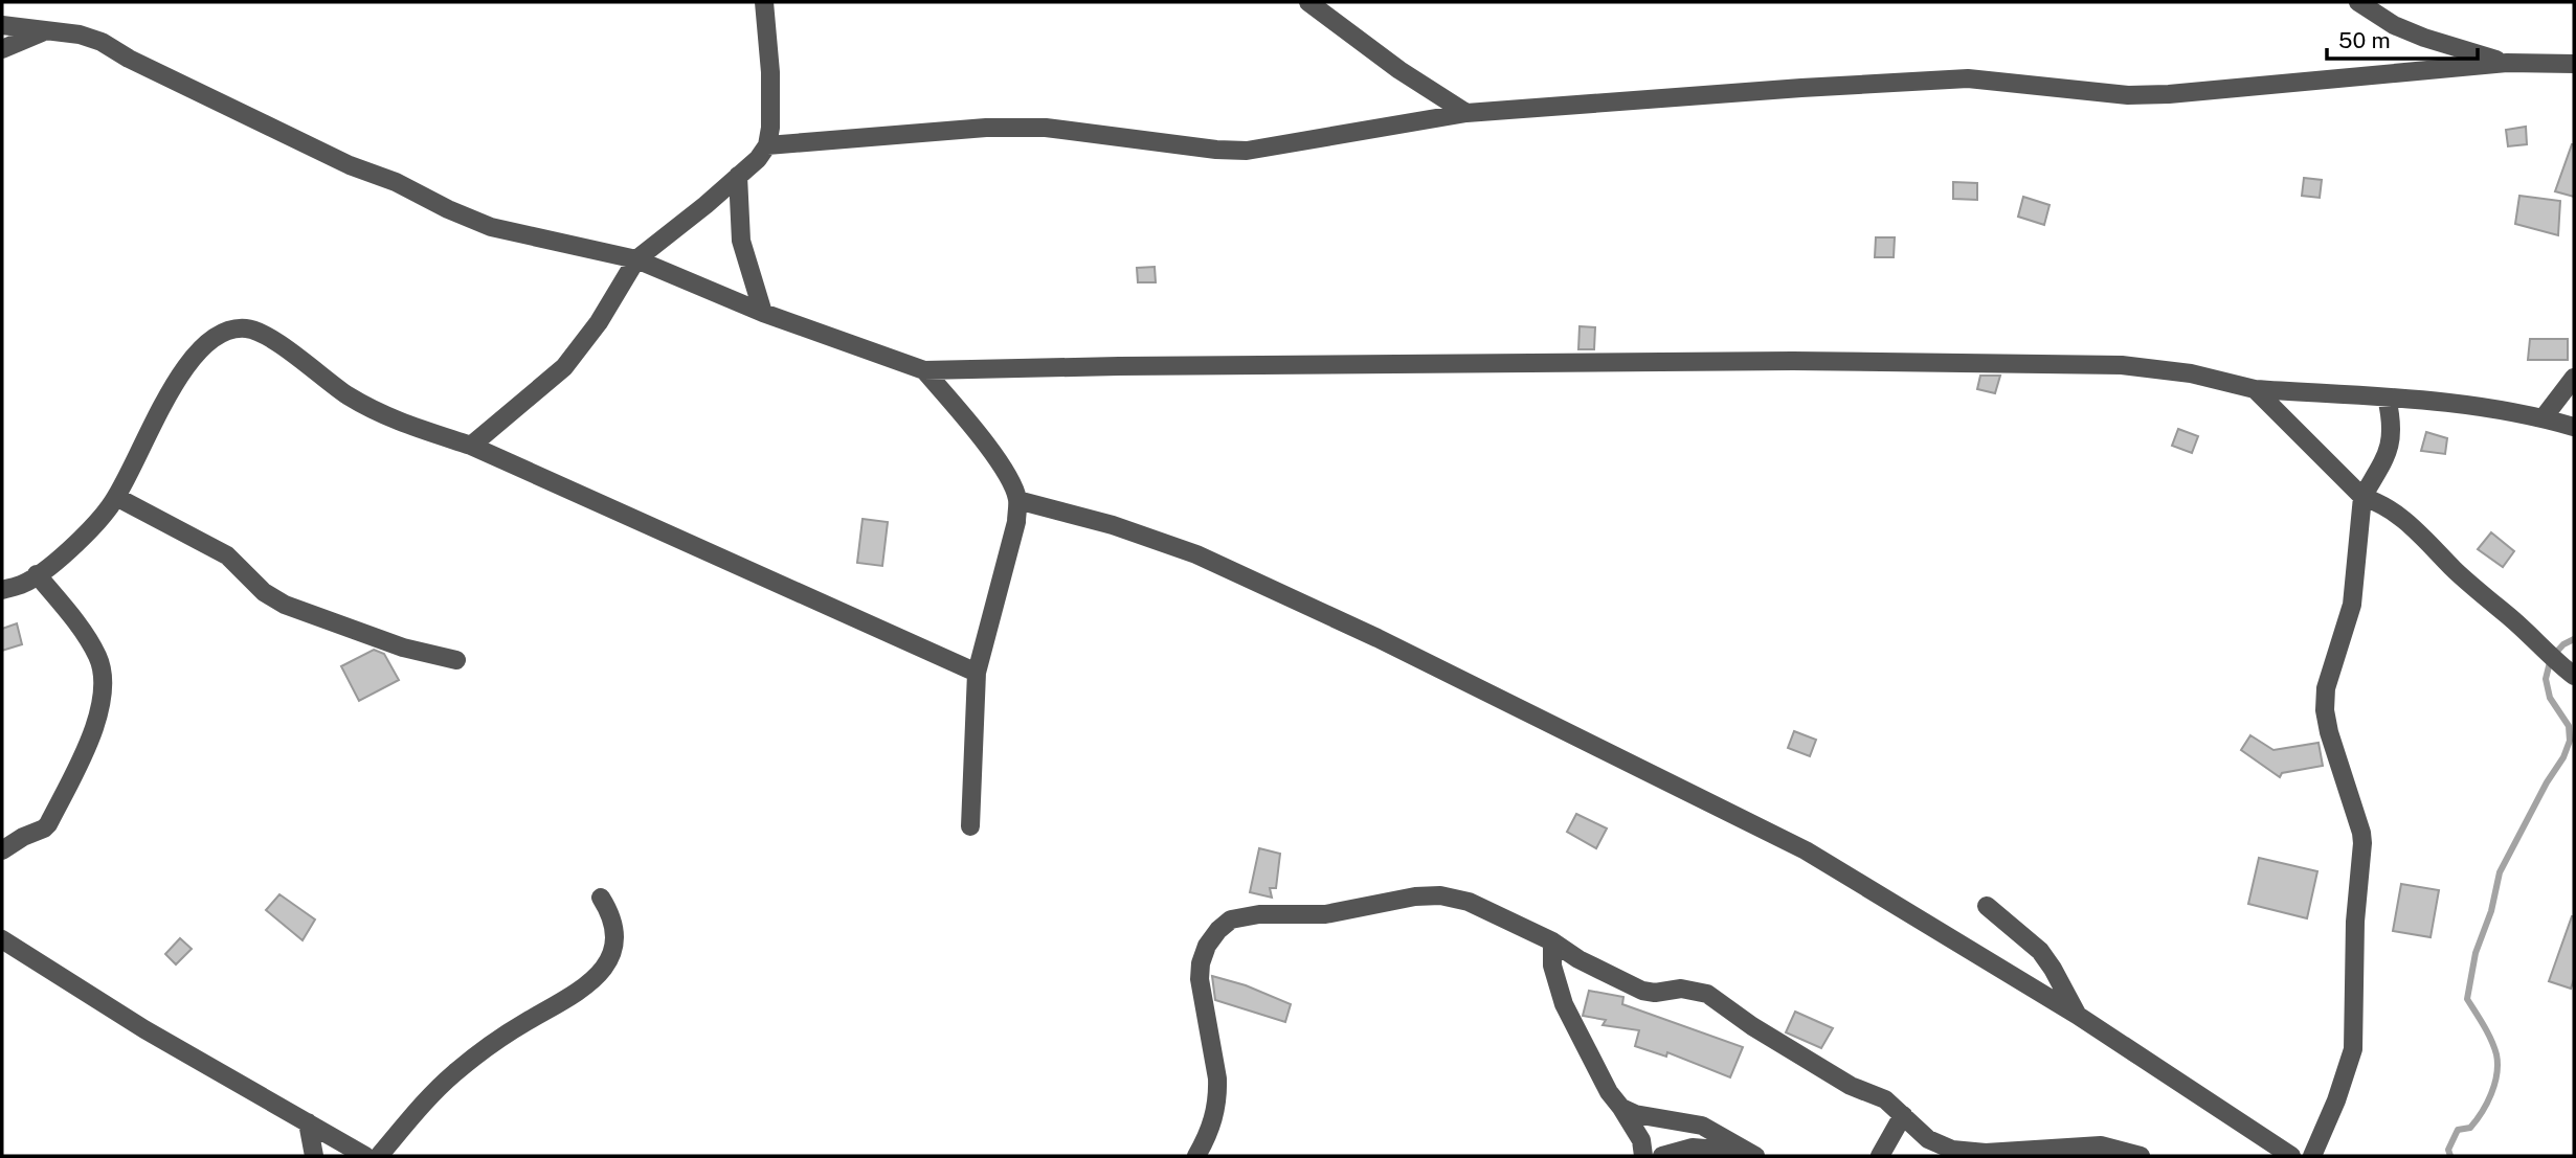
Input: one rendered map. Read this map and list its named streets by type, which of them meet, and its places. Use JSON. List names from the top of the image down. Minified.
{"scale_bar":"50 m"}
